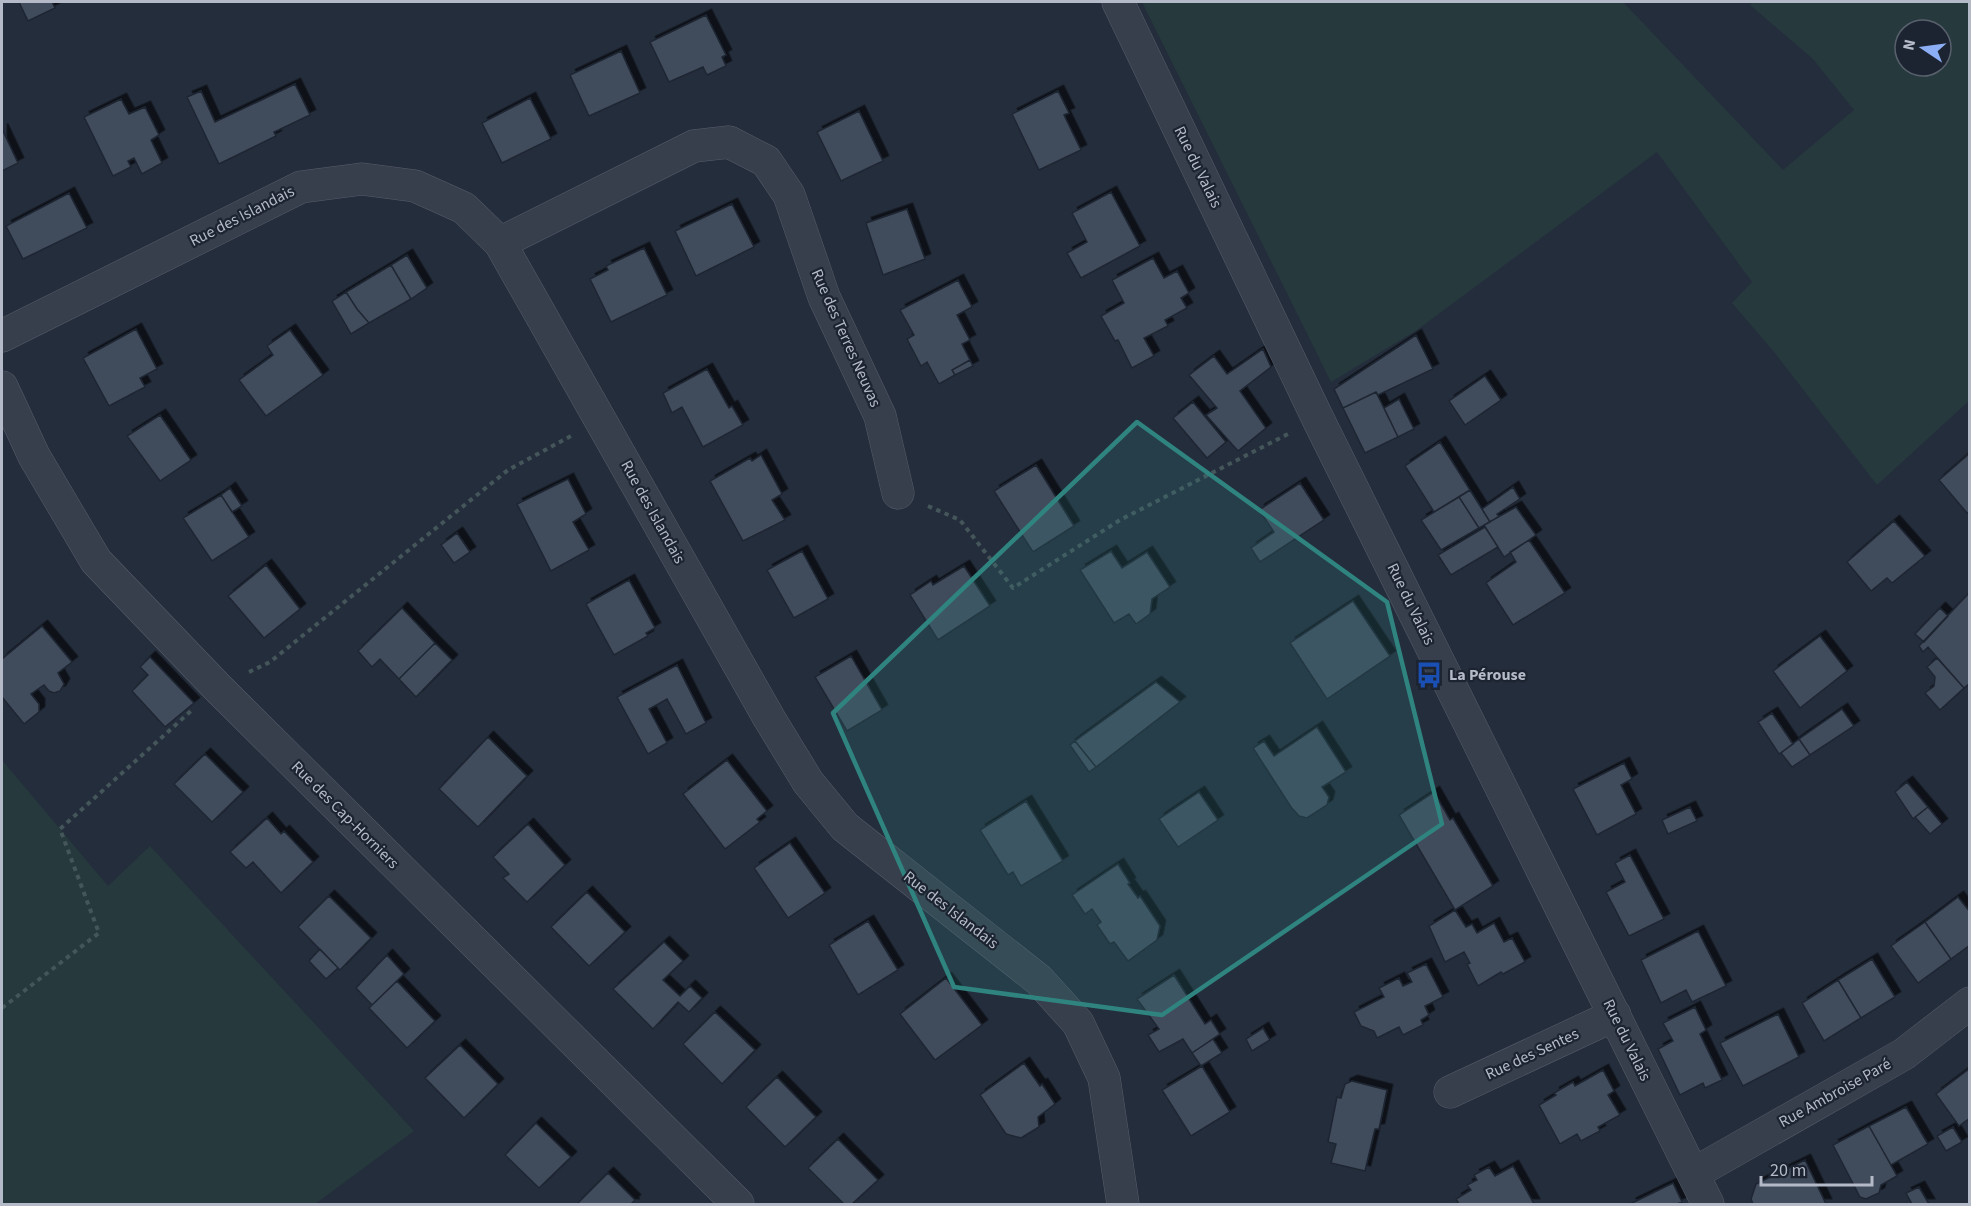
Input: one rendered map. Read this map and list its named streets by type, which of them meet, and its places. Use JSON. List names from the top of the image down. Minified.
{"streets":{"street":["Rue du Valais","Rue des Islandais","Rue des Terres Neuvas","Rue des Cap-Horniers","Rue des Sentes","Rue Ambroise Paré"]},"crossings":[["Rue du Valais","Rue des Sentes"],["Rue du Valais","Rue Ambroise Paré"],["Rue des Islandais","Rue des Terres Neuvas"]],"places":{"bus stop":["La Pérouse"]},"scale_bar":"20 m","north":"left"}
